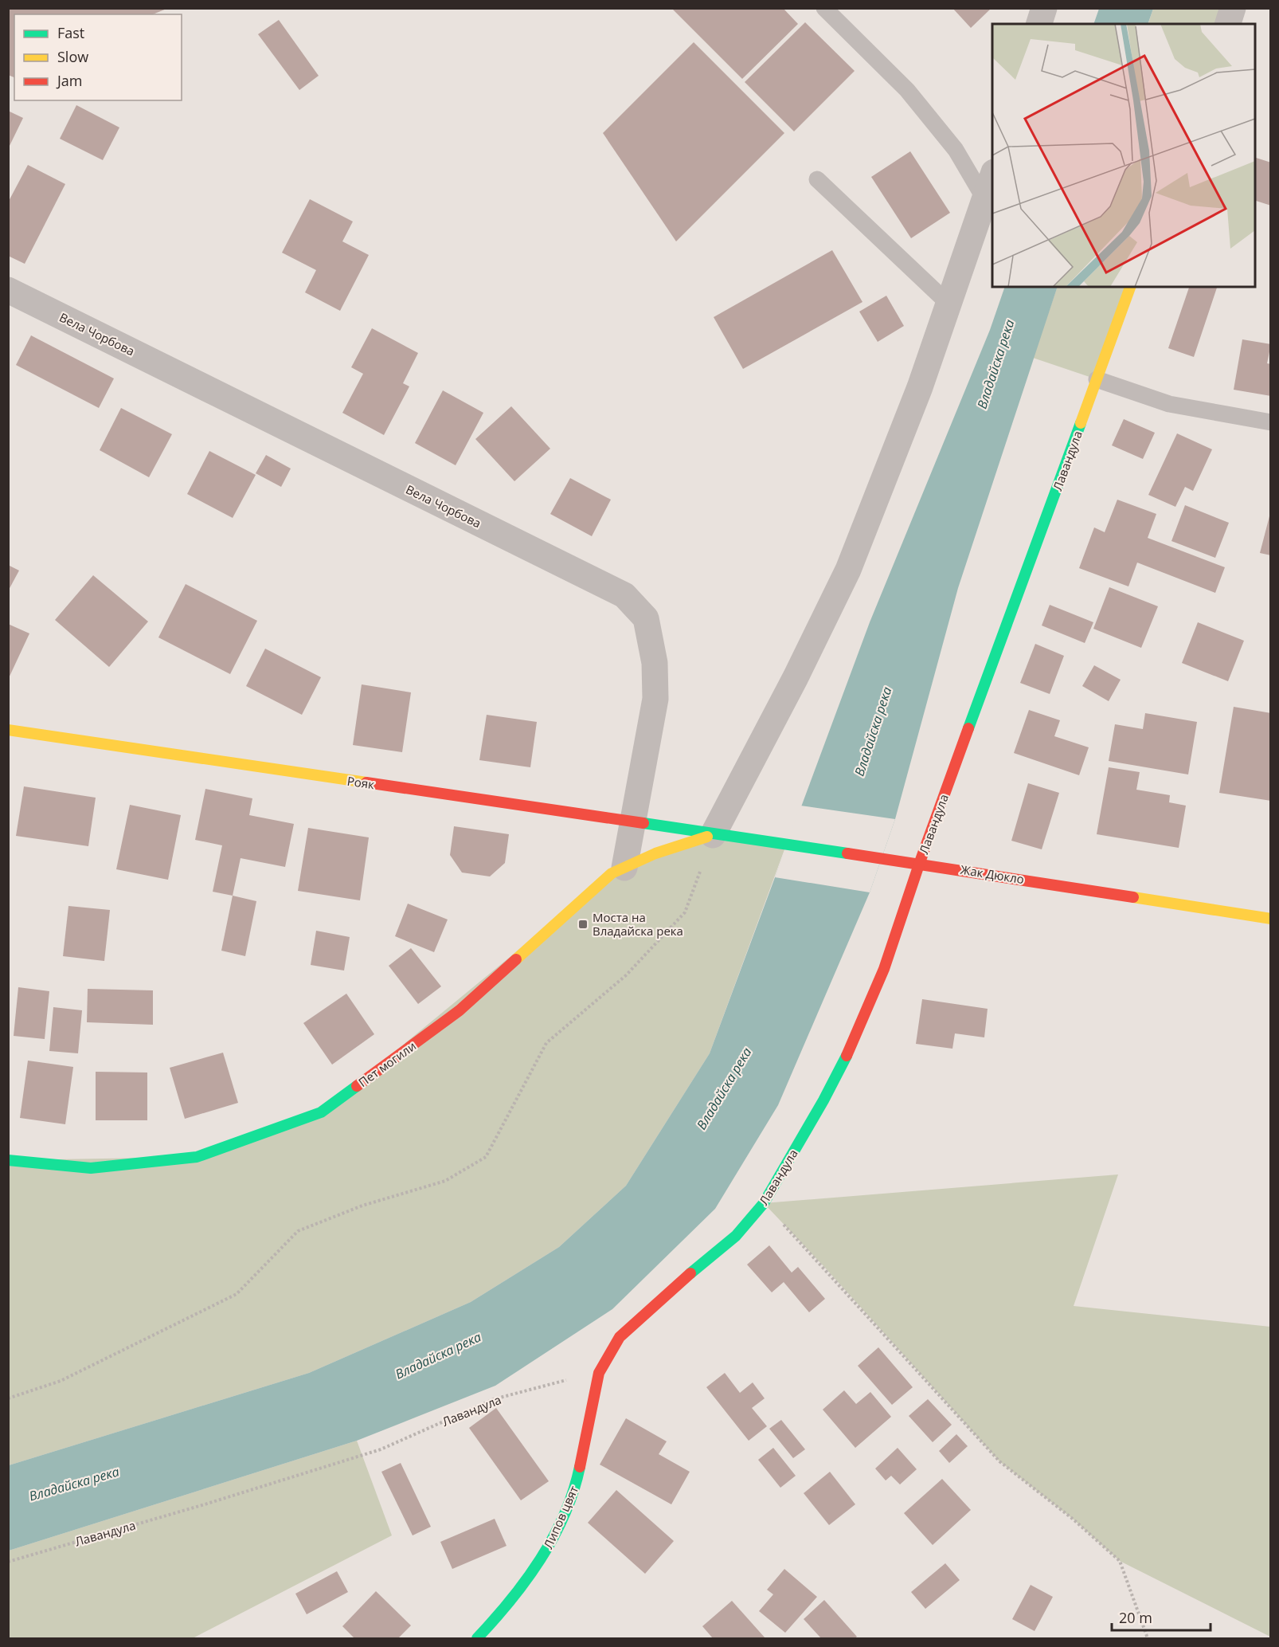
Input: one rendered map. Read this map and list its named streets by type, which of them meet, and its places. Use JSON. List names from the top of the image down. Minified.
{"streets":{"street":["Вела Чорбова","Лавандула","Рояк","Жак Дюкло","Пет могили","Липов цвят"]},"crossings":[["Вела Чорбова","Рояк"],["Вела Чорбова","Пет могили"],["Лавандула","Жак Дюкло"],["Лавандула","Липов цвят"],["Рояк","Жак Дюкло"],["Рояк","Пет могили"],["Жак Дюкло","Пет могили"]],"water":["Владайска река"],"places":{"transit":["Моста на Владайска река"]},"legend":["Fast","Slow","Jam"],"scale_bar":"20 m"}
